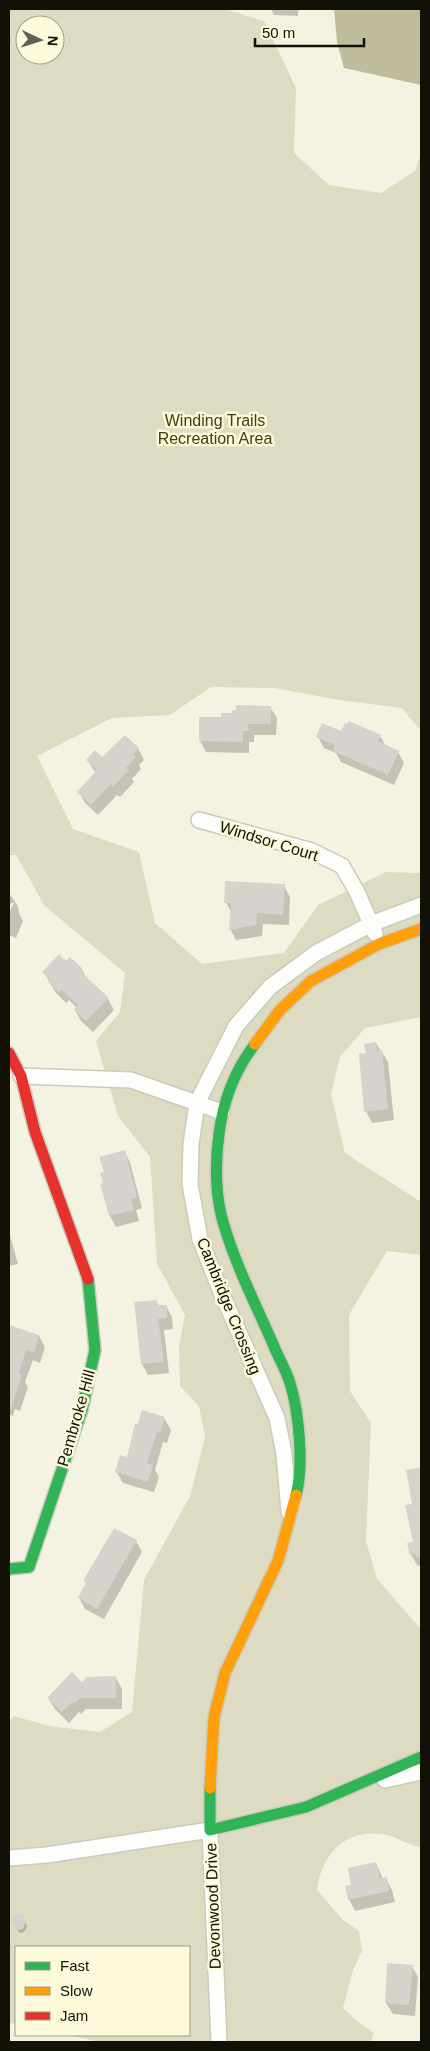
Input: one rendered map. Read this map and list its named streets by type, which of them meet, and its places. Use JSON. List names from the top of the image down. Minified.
{"streets":{"street":["Windsor Court","Cambridge Crossing","Pembroke Hill","Devonwood Drive"]},"crossings":[["Windsor Court","Cambridge Crossing"],["Cambridge Crossing","Devonwood Drive"]],"parks":["Winding Trails Recreation Area"],"legend":["Fast","Slow","Jam"],"scale_bar":"50 m","north":"right"}
